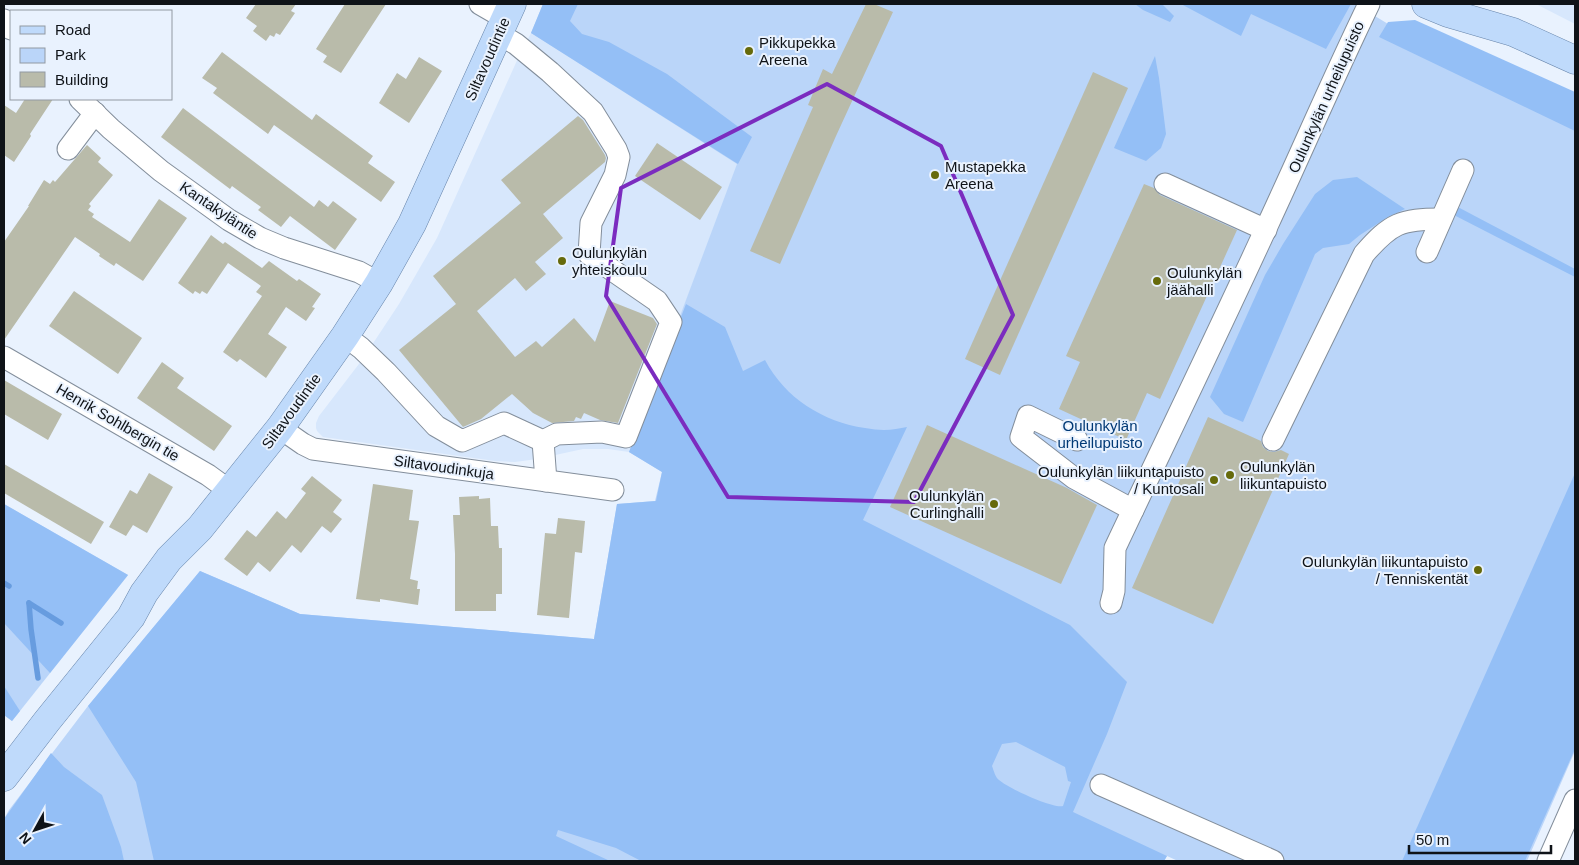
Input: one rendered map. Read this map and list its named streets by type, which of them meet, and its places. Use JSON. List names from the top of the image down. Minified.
{"streets":{"main road":["Siltavoudintie"],"street":["Oulunkylän urheilupuisto","Kantakyläntie","Henrik Sohlbergin tie","Siltavoudinkuja"]},"crossings":[["Siltavoudintie","Kantakyläntie"],["Siltavoudintie","Henrik Sohlbergin tie"],["Siltavoudintie","Siltavoudinkuja"]],"parks":["Oulunkylän urheilupuisto"],"places":["Pikkupekka Areena","Mustapekka Areena","Oulunkylän yhteiskoulu","Oulunkylän jäähalli","Oulunkylän liikuntapuisto","Oulunkylän liikuntapuisto / Kuntosali","Oulunkylän Curlinghalli","Oulunkylän liikuntapuisto / Tenniskentät"],"legend":["Road","Park","Building"],"scale_bar":"50 m","north":"bottom left"}
